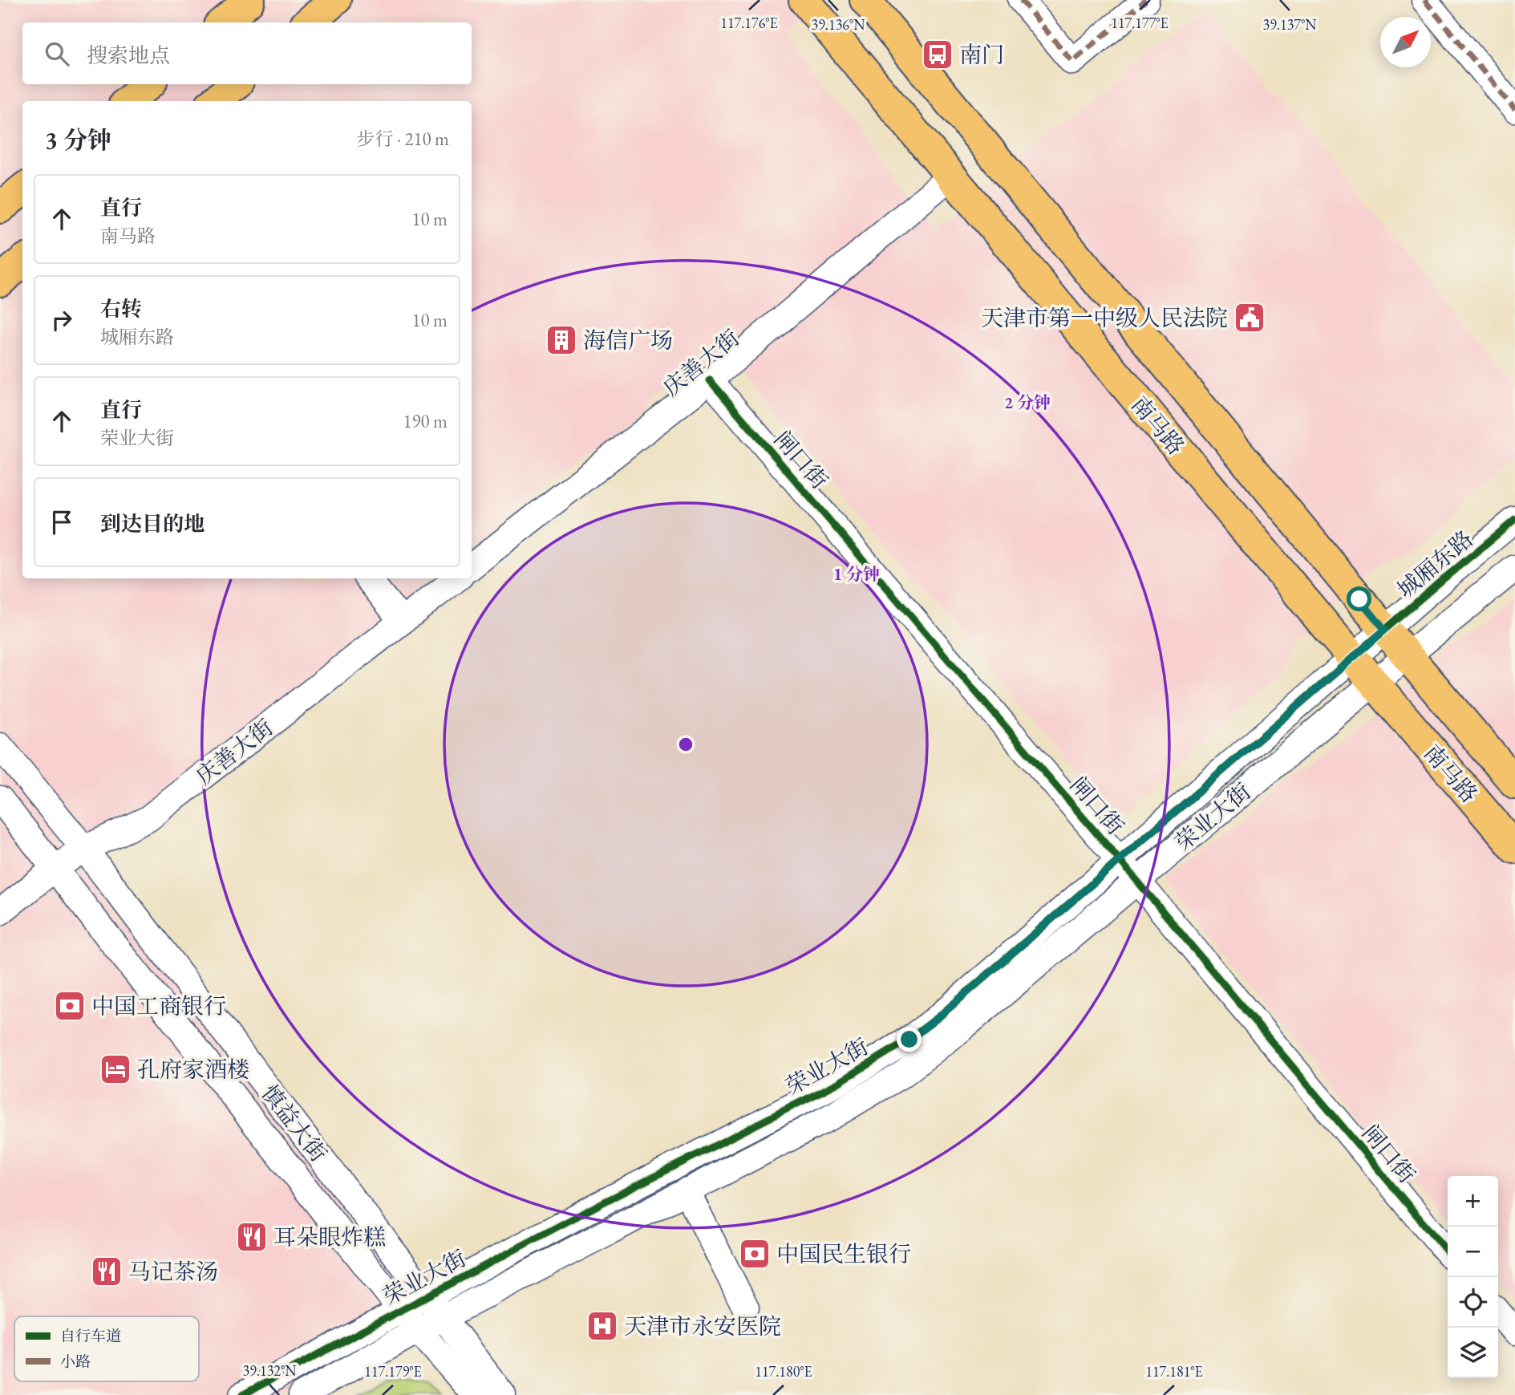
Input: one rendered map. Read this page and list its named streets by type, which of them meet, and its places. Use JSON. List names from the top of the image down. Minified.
{"streets":{"main road":["南马路"],"street":["庆善大街","闸口街","城厢东路","荣业大街","慎益大街"]},"crossings":[["庆善大街","南马路"],["庆善大街","闸口街"],["庆善大街","慎益大街"],["南马路","城厢东路"],["南马路","荣业大街"],["闸口街","荣业大街"],["城厢东路","荣业大街"],["荣业大街","慎益大街"]],"places":{"bus stop":["南门"],"public building":["天津市第一中级人民法院"],"building":["海信广场"],"bank":["中国工商银行","中国民生银行"],"hotel":["孔府家酒楼"],"restaurant":["耳朵眼炸糕","马记茶汤"],"hospital":["天津市永安医院"]},"legend":["自行车道","小路"],"north":"top right","page":{"search":"搜索地点","heading":["3 分钟","步行 · 210 m"],"list":[["直行","南马路","10 m"],["右转","城厢东路","10 m"],["直行","荣业大街","190 m"],"到达目的地"],"map_buttons":["+","−"]},"coordinates":["117.176°E","117.177°E","39.136°N","39.137°N","39.132°N","117.179°E","117.180°E","117.181°E"],"rings":["2 分钟","1 分钟"]}
